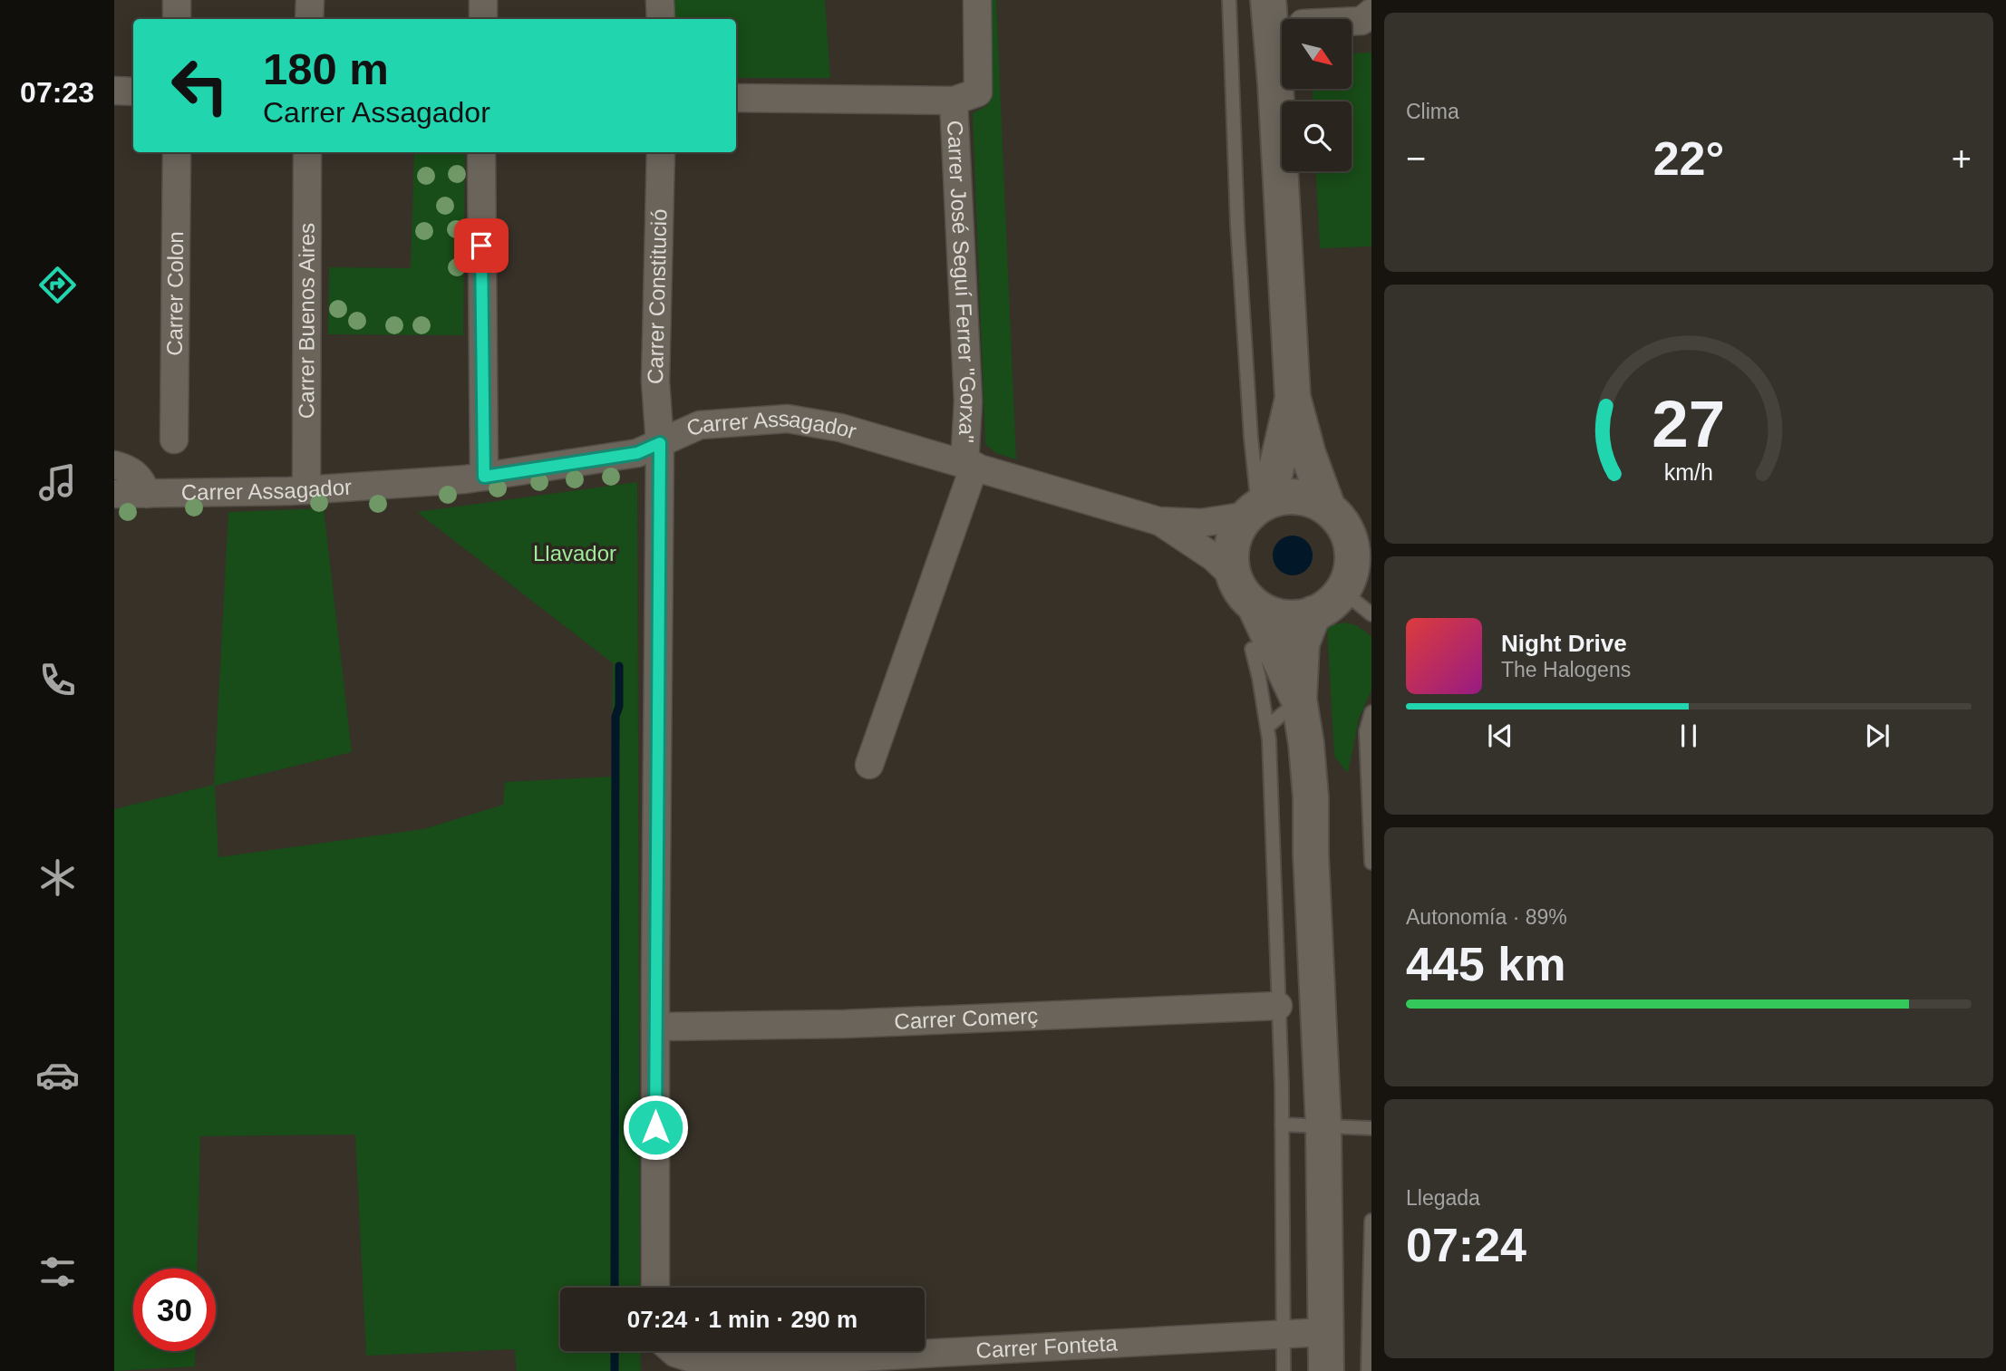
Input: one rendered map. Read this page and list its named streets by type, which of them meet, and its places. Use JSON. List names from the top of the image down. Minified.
{"streets":{"street":["Carrer José Seguí Ferrer \"Gorxa\"","Carrer Colon","Carrer Constitució","Carrer Buenos Aires","Carrer Assagador","Carrer Comerç","Carrer Fonteta"]},"crossings":[["Carrer José Seguí Ferrer \"Gorxa\"","Carrer Assagador"],["Carrer Constitució","Carrer Assagador"],["Carrer Buenos Aires","Carrer Assagador"]],"parks":["Llavador"],"north":"bottom right","page":{"tabs":"07:23","tile":["Clima",["Autonomía · 89%","445 km"],["Llegada","07:24"]],"turn":["180 m","Carrer Assagador"],"heat":["−","22°","+"],"song":["Night Drive","The Halogens"],"limit":"30","trip":"07:24 · 1 min · 290 m","gauge":["27","km/h"]}}
